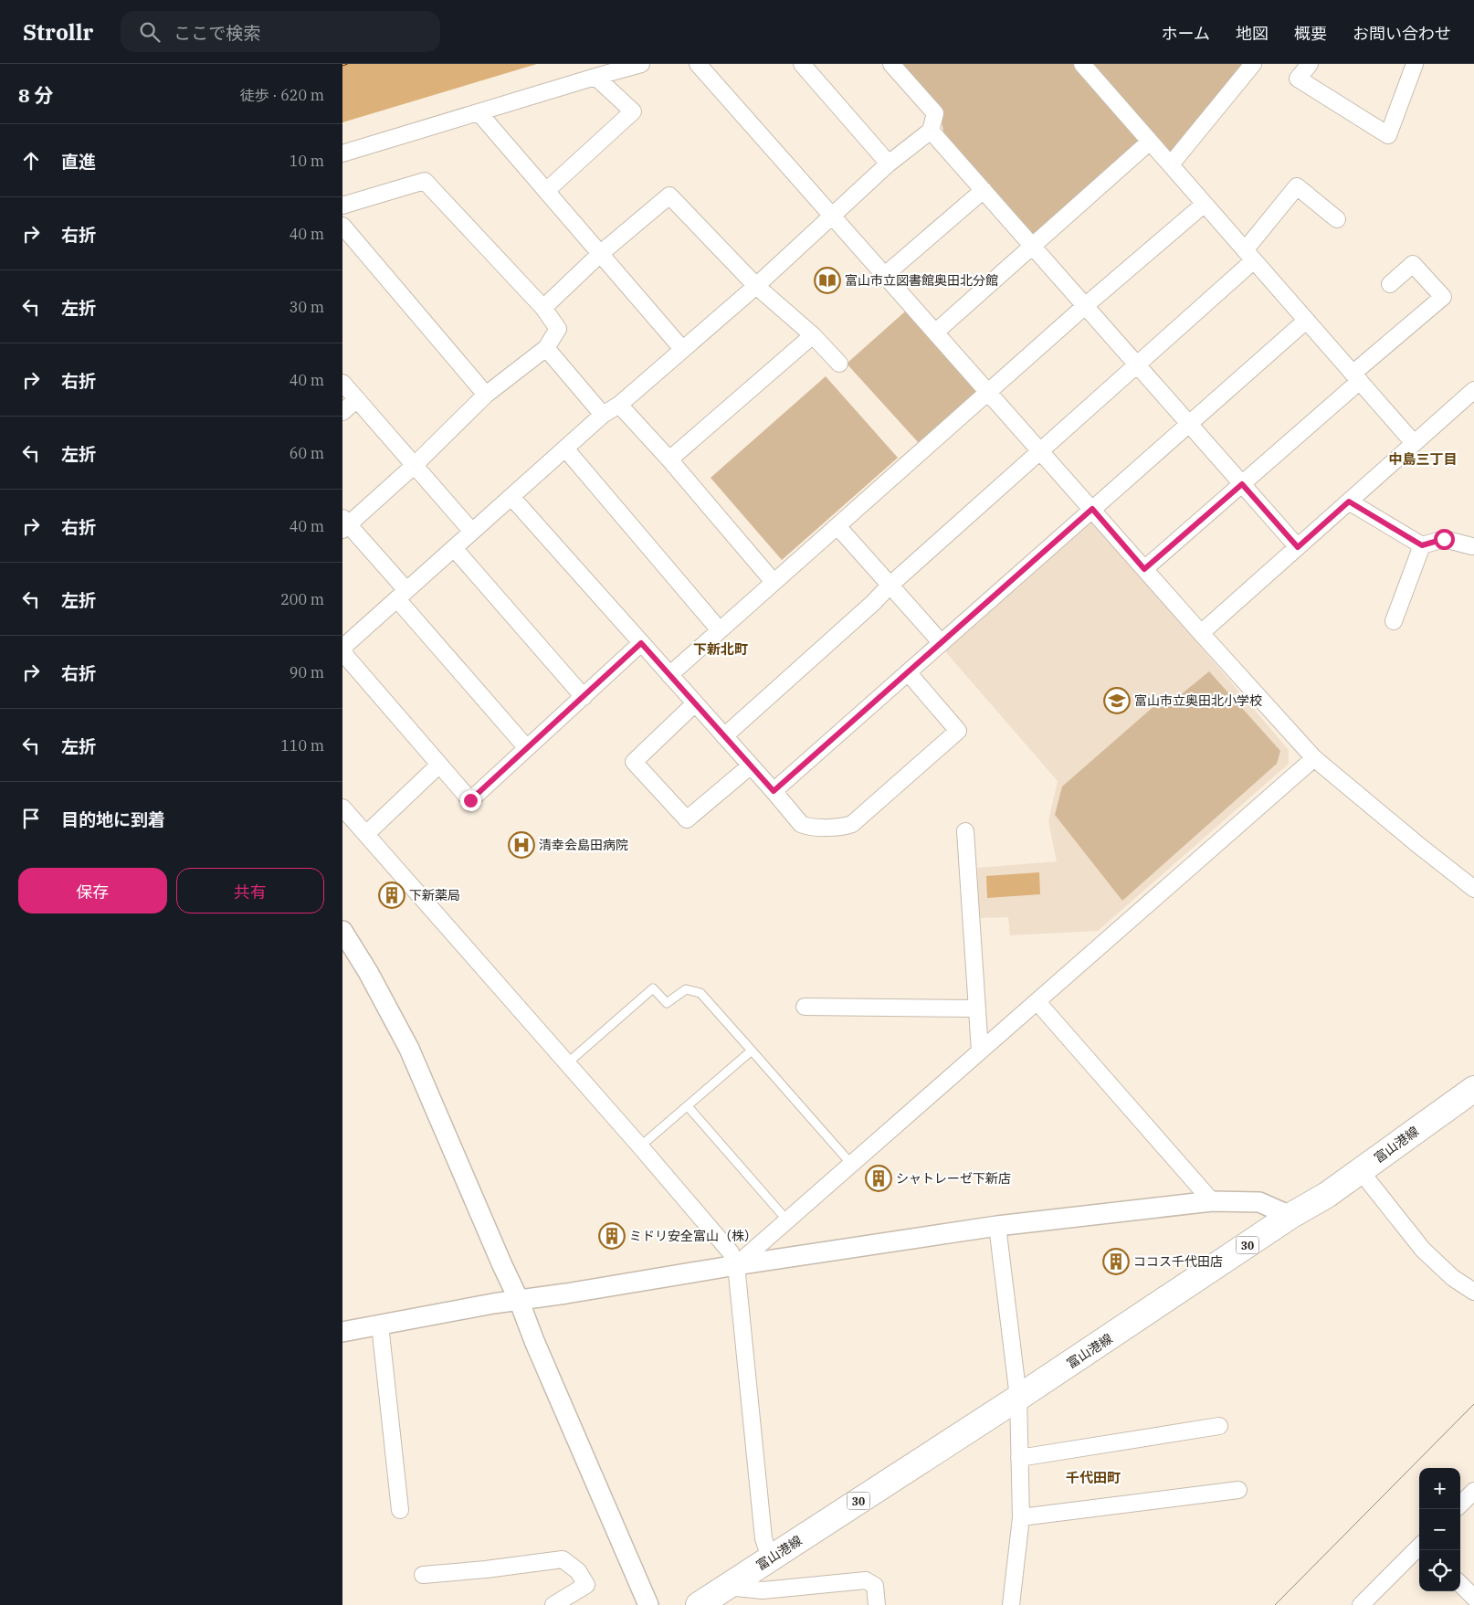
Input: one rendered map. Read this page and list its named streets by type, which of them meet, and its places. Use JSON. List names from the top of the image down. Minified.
{"streets":{"main road":["富山港線","30"]},"districts":["中島三丁目","下新北町","千代田町"],"places":{"library":["富山市立図書館奥田北分館"],"school or university":["富山市立奥田北小学校"],"hospital":["清幸会島田病院"],"building":["下新薬局","シャトレーゼ下新店","ミドリ安全富山（株）","ココス千代田店"]},"page":{"header":"Strollr","search":"ここで検索","nav":["ホーム","地図","概要","お問い合わせ"],"heading":["8 分","徒歩 · 620 m"],"list":[["直進","10 m"],["右折","40 m"],["左折","30 m"],["右折","40 m"],["左折","60 m"],["右折","40 m"],["左折","200 m"],["右折","90 m"],["左折","110 m"],"目的地に到着"],"buttons":["保存","共有"],"map_buttons":["+","−"]}}
